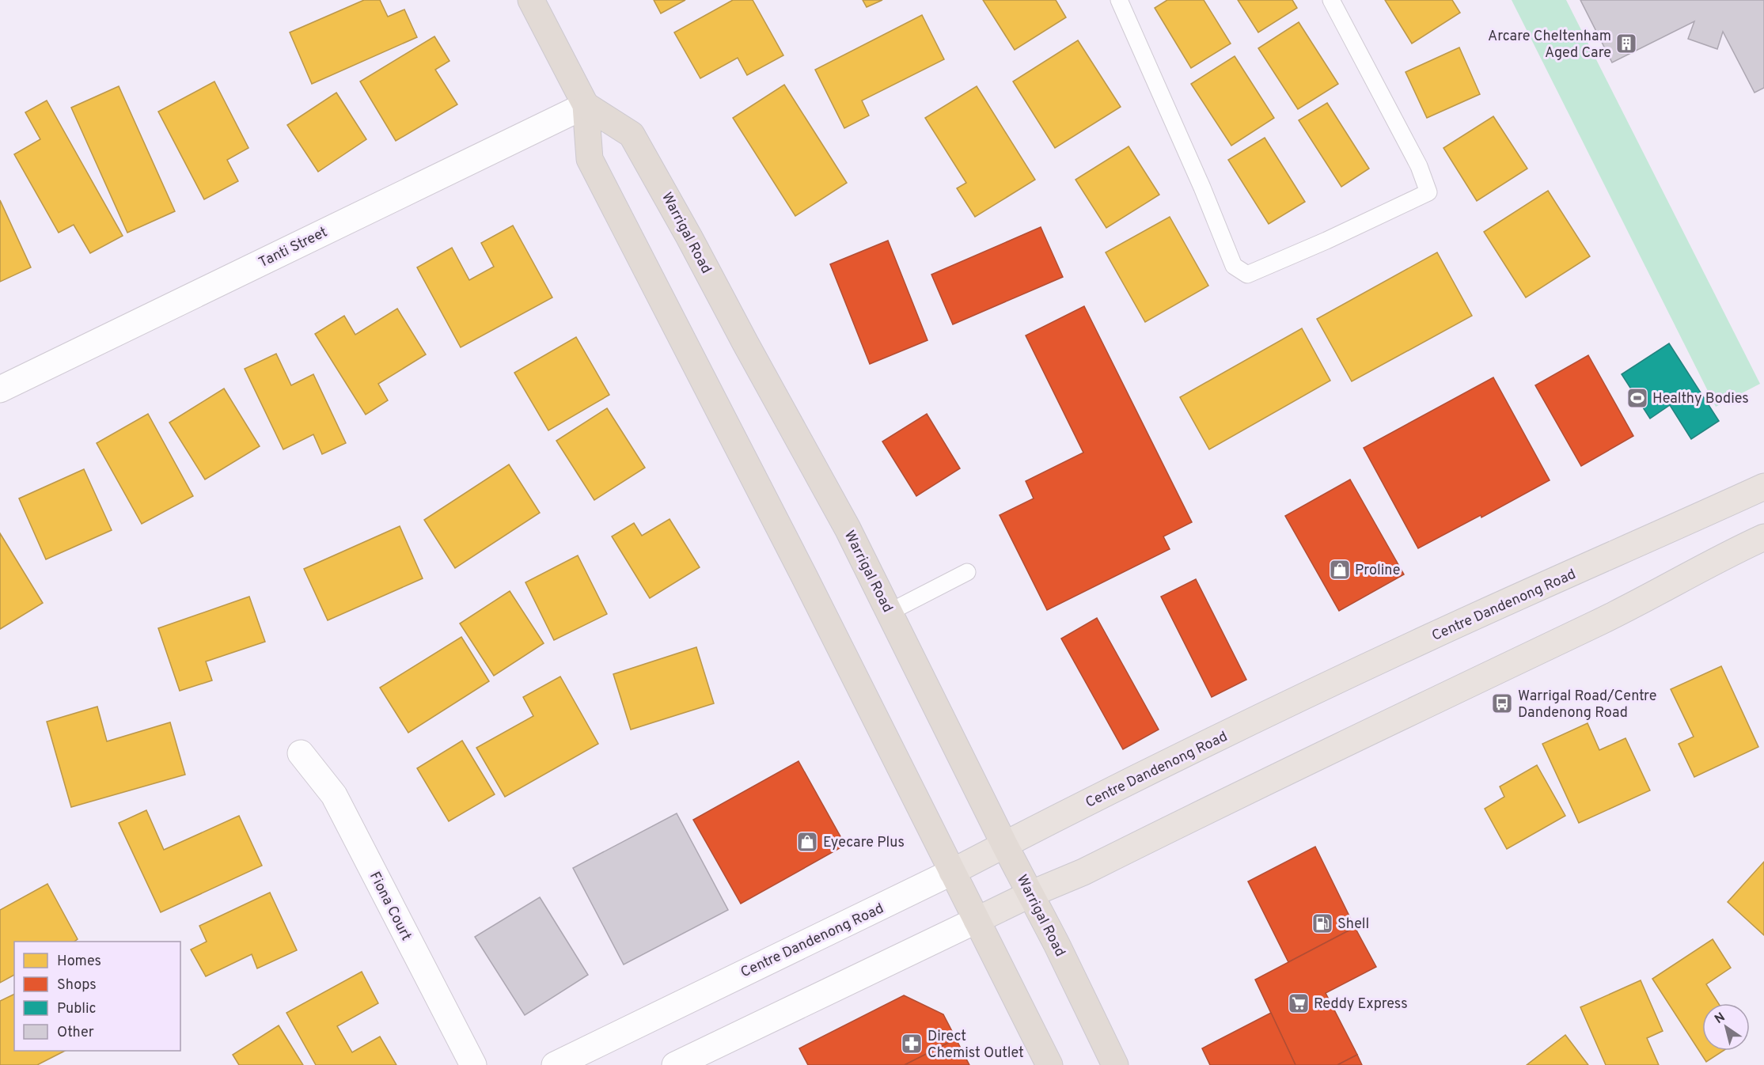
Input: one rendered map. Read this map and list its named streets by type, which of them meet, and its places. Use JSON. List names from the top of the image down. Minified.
{"streets":{"highway":["Warrigal Road"],"main road":["Centre Dandenong Road"],"street":["Tanti Street","Fiona Court"]},"crossings":[["Warrigal Road","Tanti Street"],["Warrigal Road","Centre Dandenong Road"]],"places":{"building":["Arcare Cheltenham Aged Care"],"sports":["Healthy Bodies"],"shop":["Proline","Eyecare Plus"],"bus stop":["Warrigal Road/Centre Dandenong Road"],"fuel station":["Shell"],"supermarket":["Reddy Express"],"pharmacy":["Direct Chemist Outlet"]},"legend":["Homes","Shops","Public","Other"],"north":"top left"}
